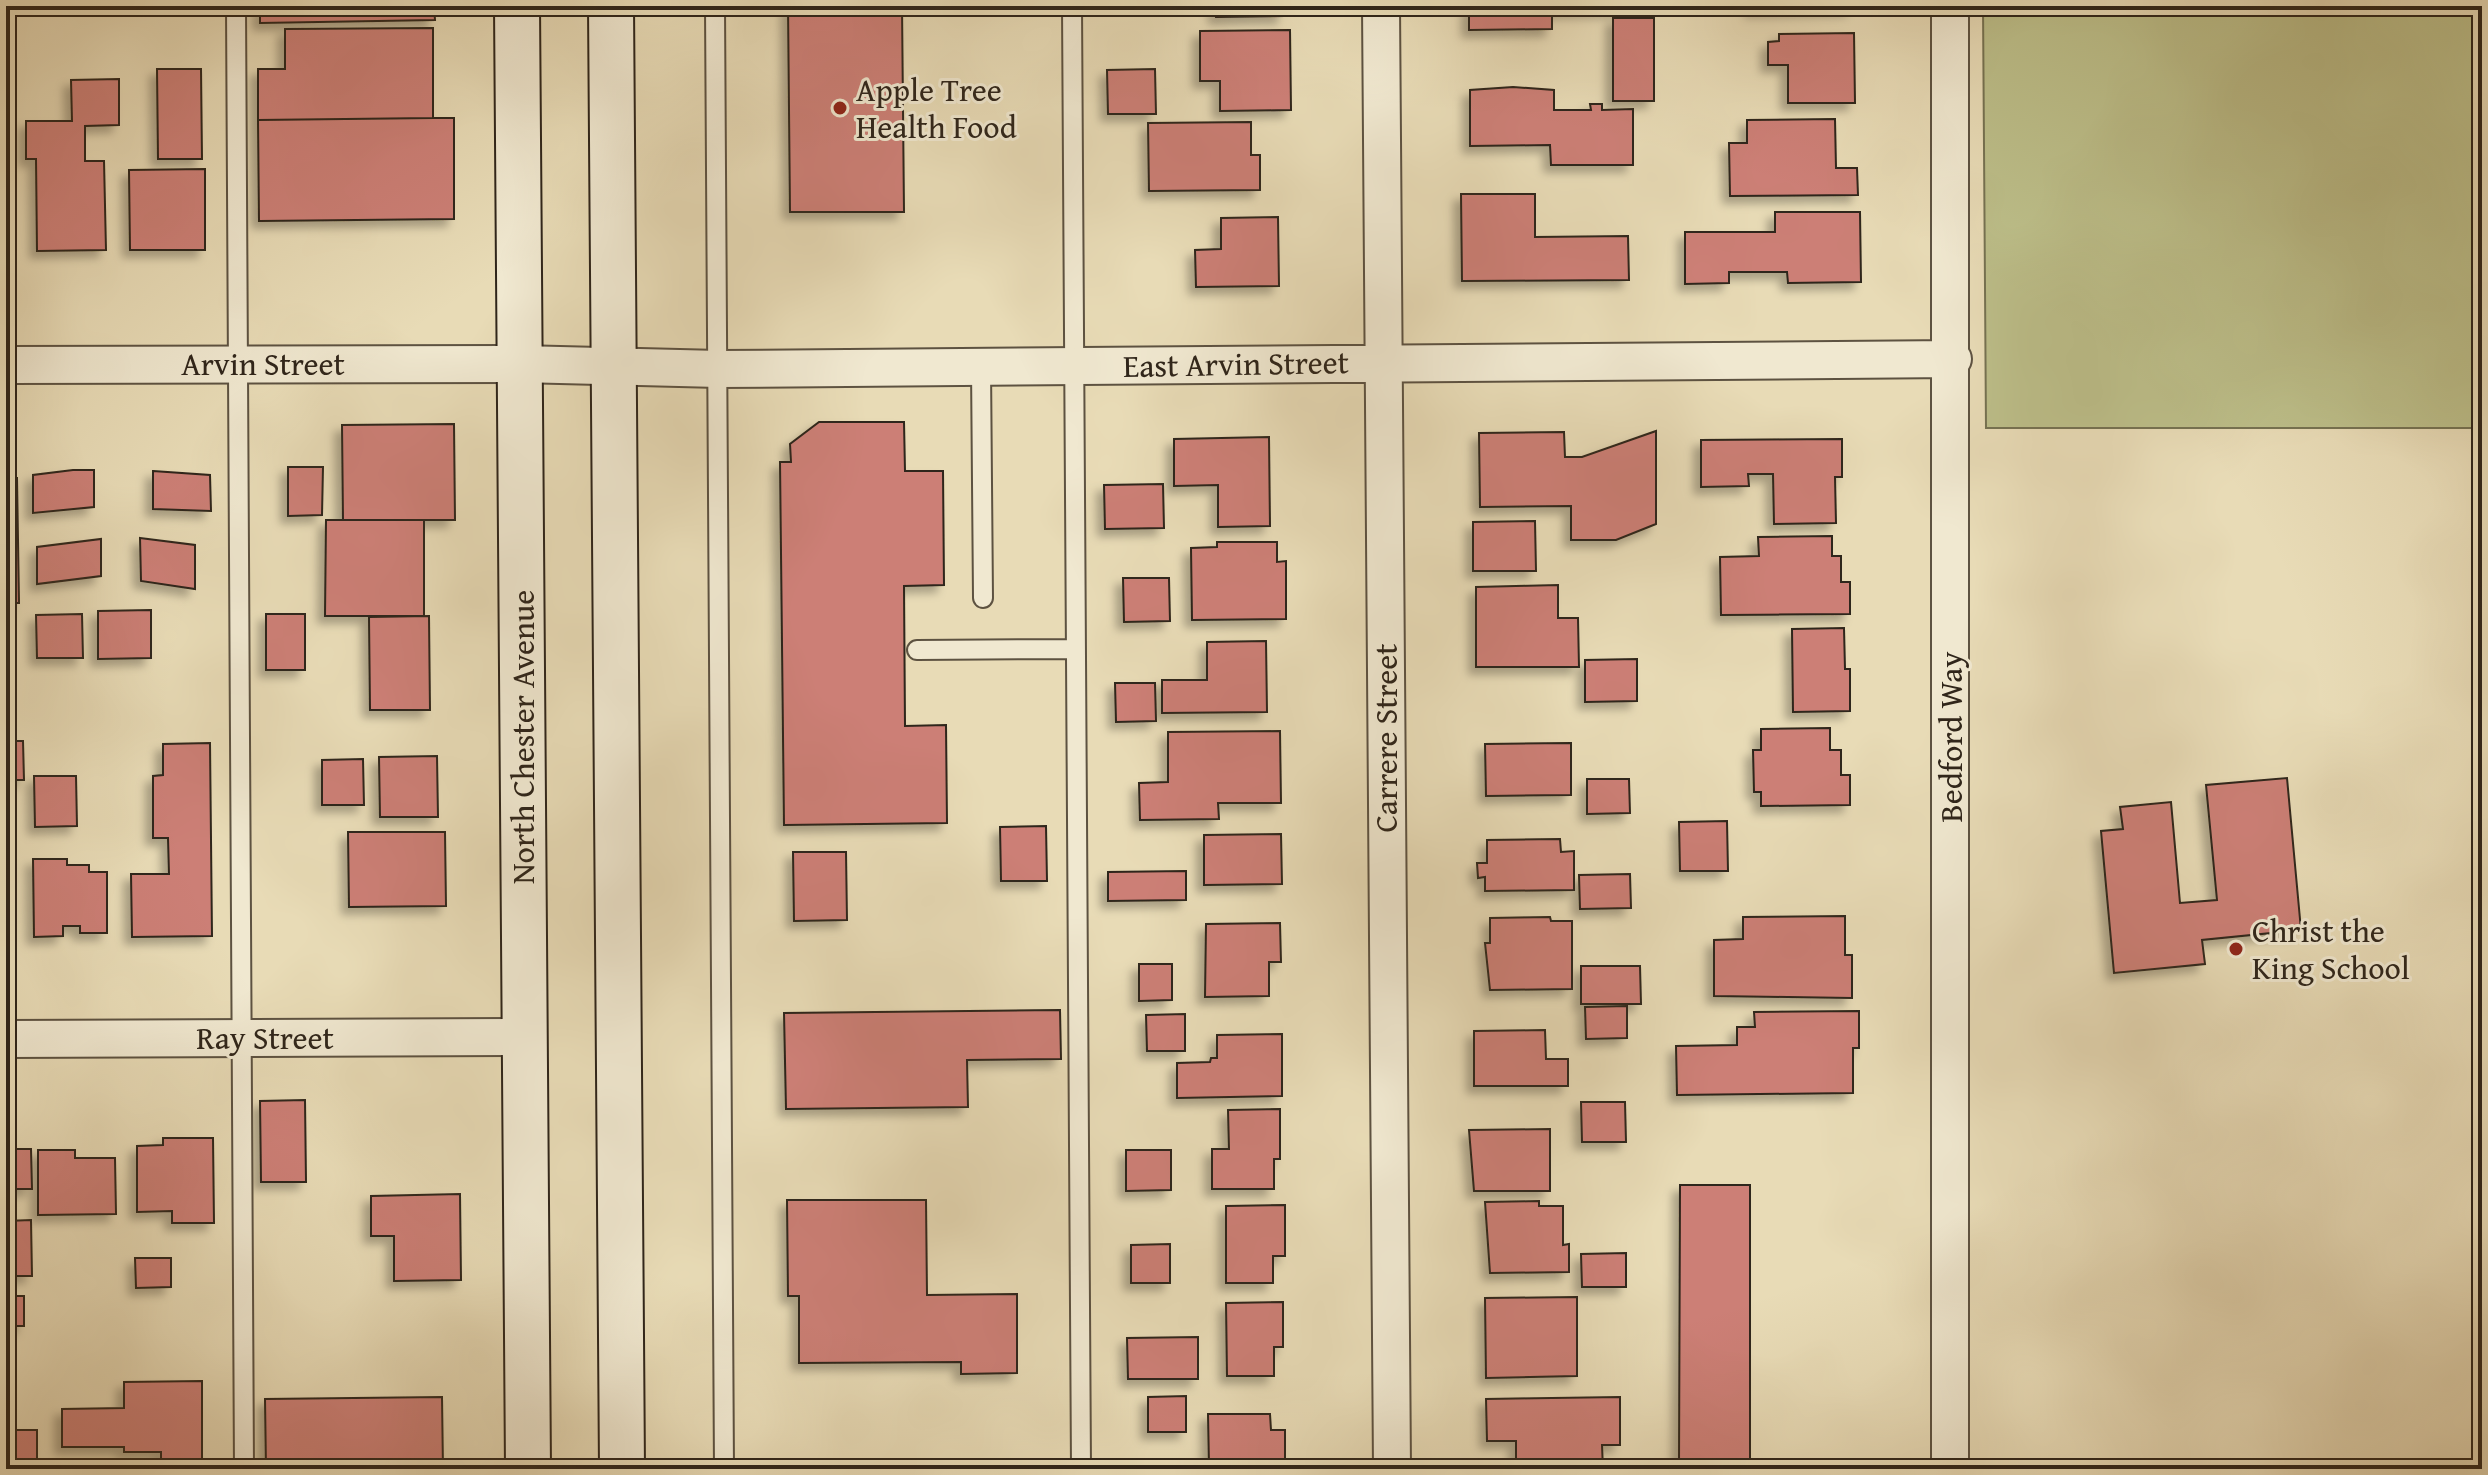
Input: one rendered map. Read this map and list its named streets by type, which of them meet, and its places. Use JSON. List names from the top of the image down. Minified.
{"streets":{"main road":["North Chester Avenue"],"street":["Arvin Street","East Arvin Street","Bedford Way","Carrere Street","Ray Street"]},"crossings":[["Arvin Street","East Arvin Street"],["Arvin Street","North Chester Avenue"],["East Arvin Street","North Chester Avenue"],["East Arvin Street","Bedford Way"],["East Arvin Street","Carrere Street"],["North Chester Avenue","Ray Street"]],"places":["Apple Tree Health Food","Christ the King School"]}
